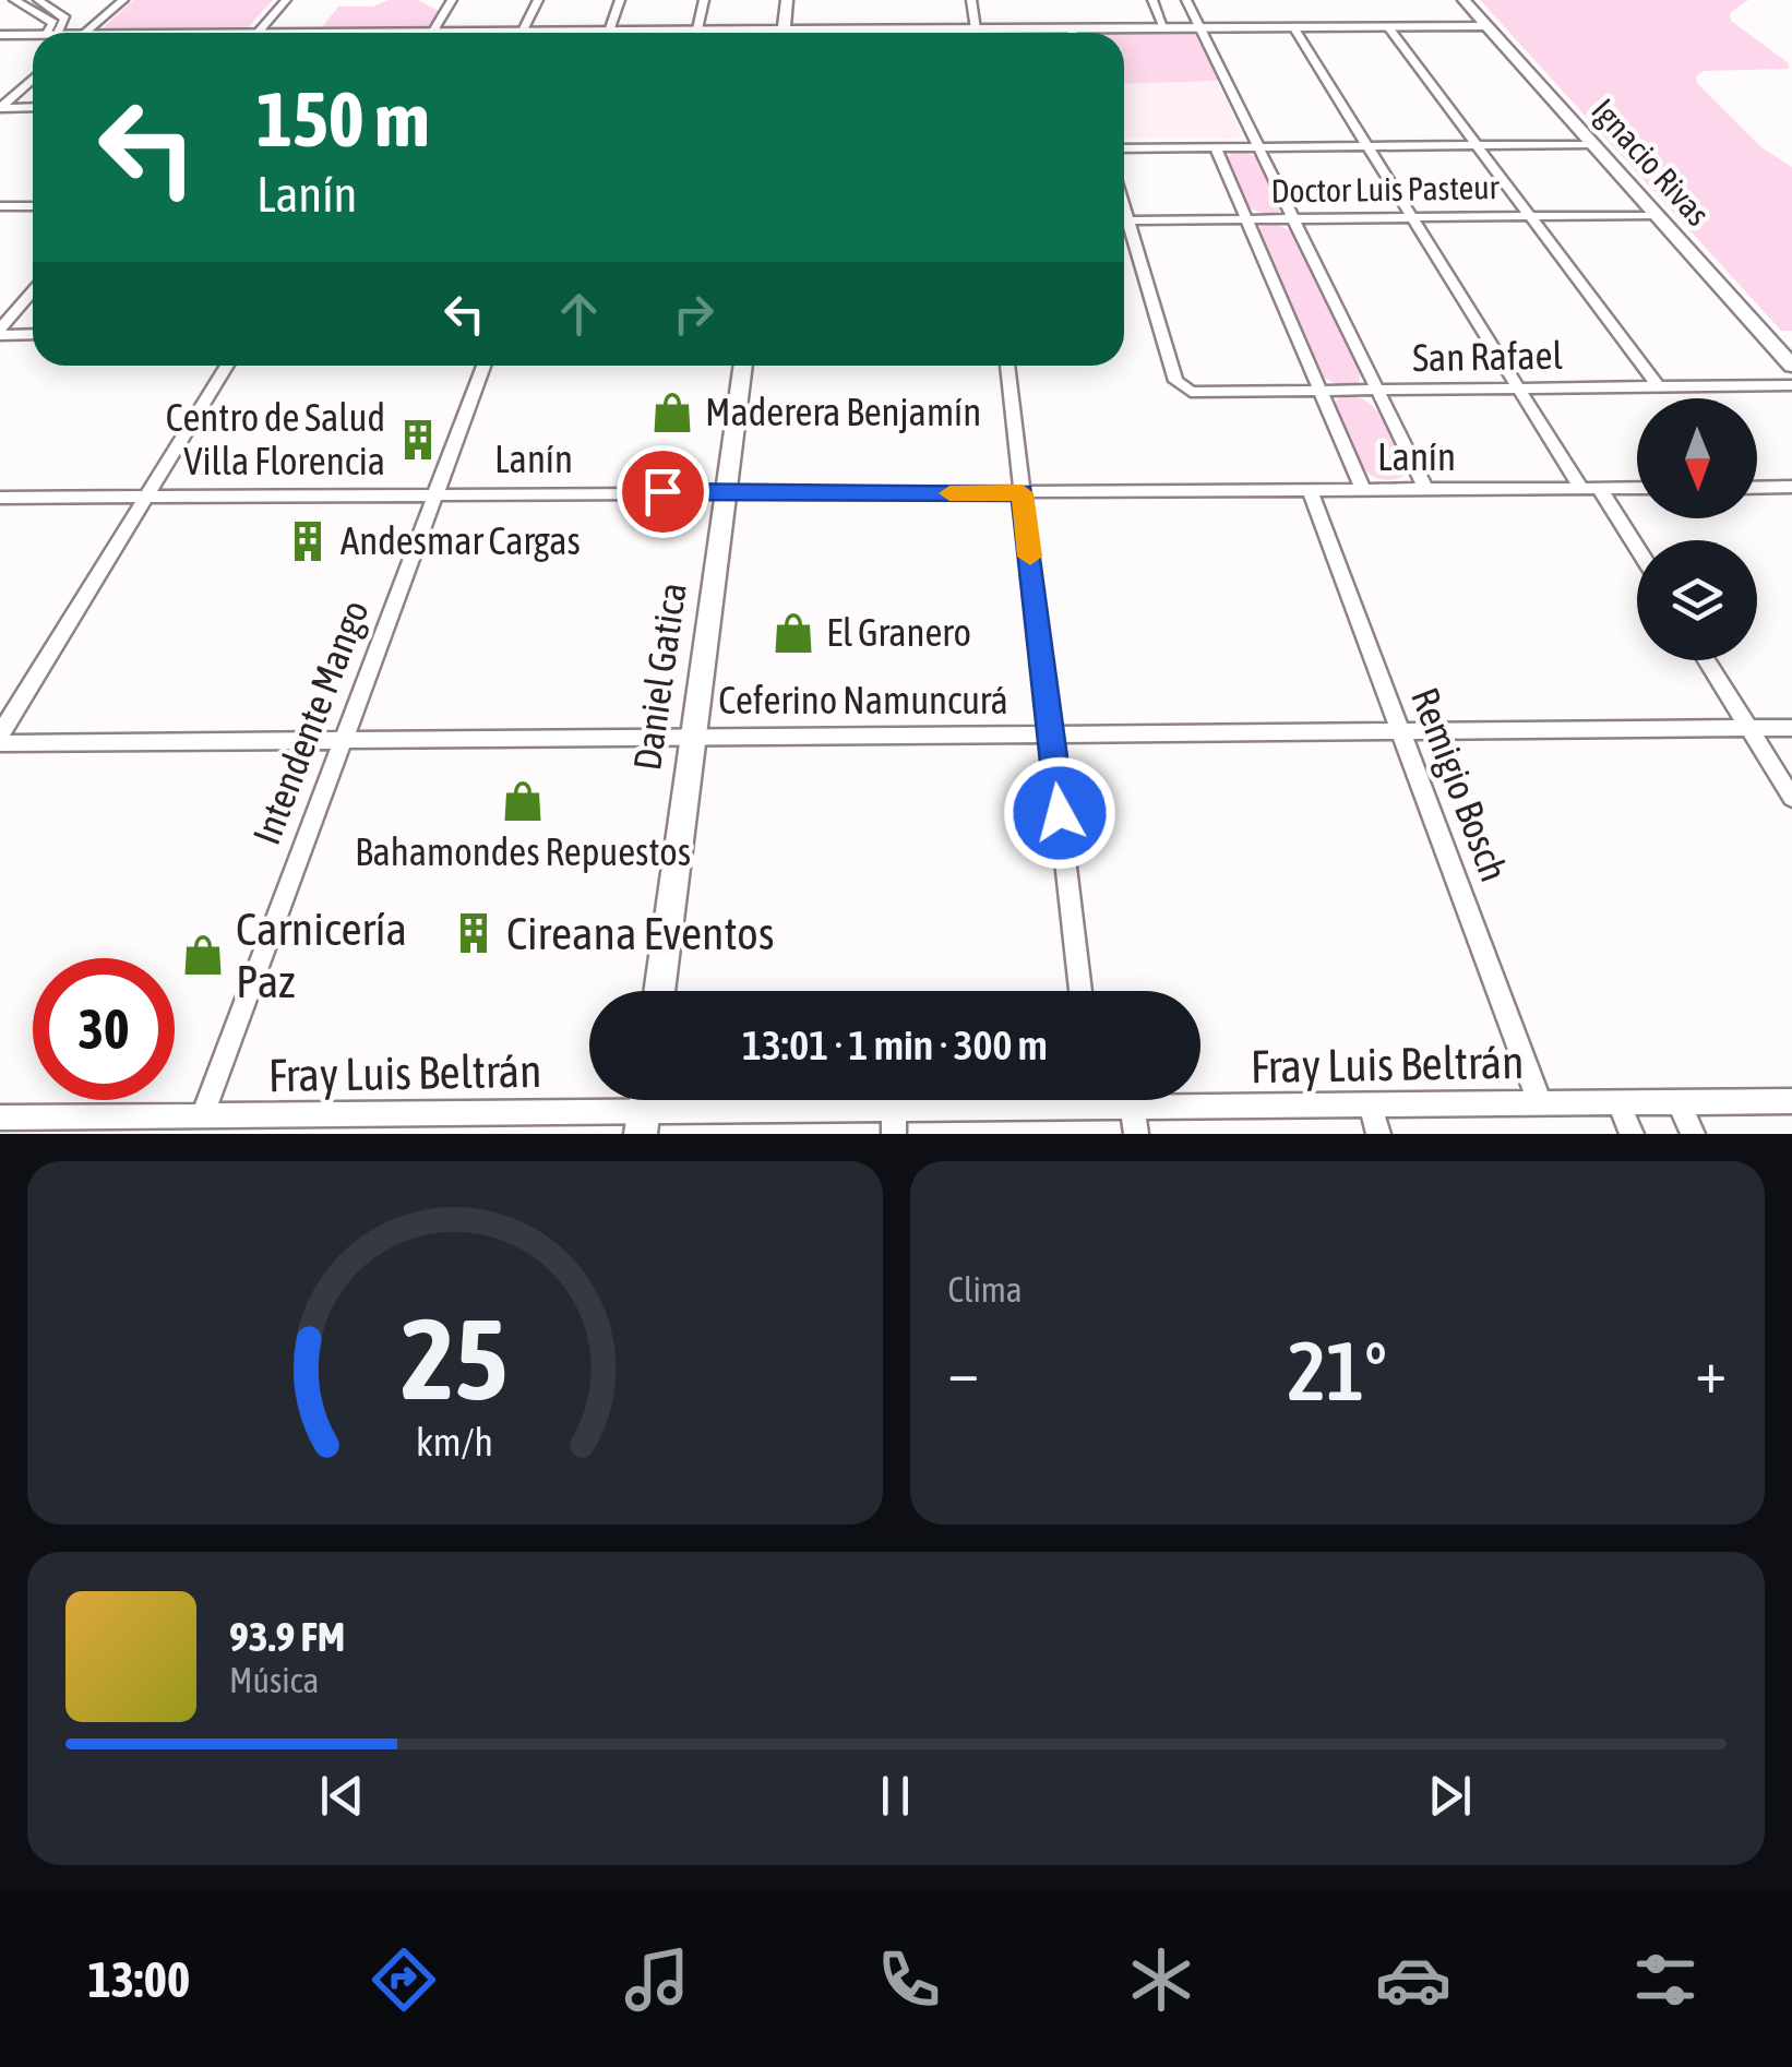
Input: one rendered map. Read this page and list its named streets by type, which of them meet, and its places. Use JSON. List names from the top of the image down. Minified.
{"streets":{"main road":["Ignacio Rivas","Daniel Gatica"],"street":["Doctor Luis Pasteur","San Rafael","Lanín","Ceferino Namuncurá","Intendente Mango","Remigio Bosch","Fray Luis Beltrán"]},"crossings":[["Ignacio Rivas","Doctor Luis Pasteur"],["Lanín","Daniel Gatica"],["Lanín","Intendente Mango"],["Lanín","Remigio Bosch"],["Daniel Gatica","Ceferino Namuncurá"],["Ceferino Namuncurá","Intendente Mango"],["Ceferino Namuncurá","Remigio Bosch"],["Intendente Mango","Fray Luis Beltrán"],["Remigio Bosch","Fray Luis Beltrán"]],"places":{"shop":["Maderera Benjamín","El Granero","Bahamondes Repuestos","Carnicería Paz"],"building":["Centro de Salud Villa Florencia","Andesmar Cargas","Cireana Eventos"]},"north":"bottom","page":{"turn":["150 m","Lanín"],"limit":"30","trip":"13:01 · 1 min · 300 m","tile":"Clima","heat":["−","21°","+"],"song":["93.9 FM","Música"],"tabs":"13:00","gauge":["25","km/h"]}}
